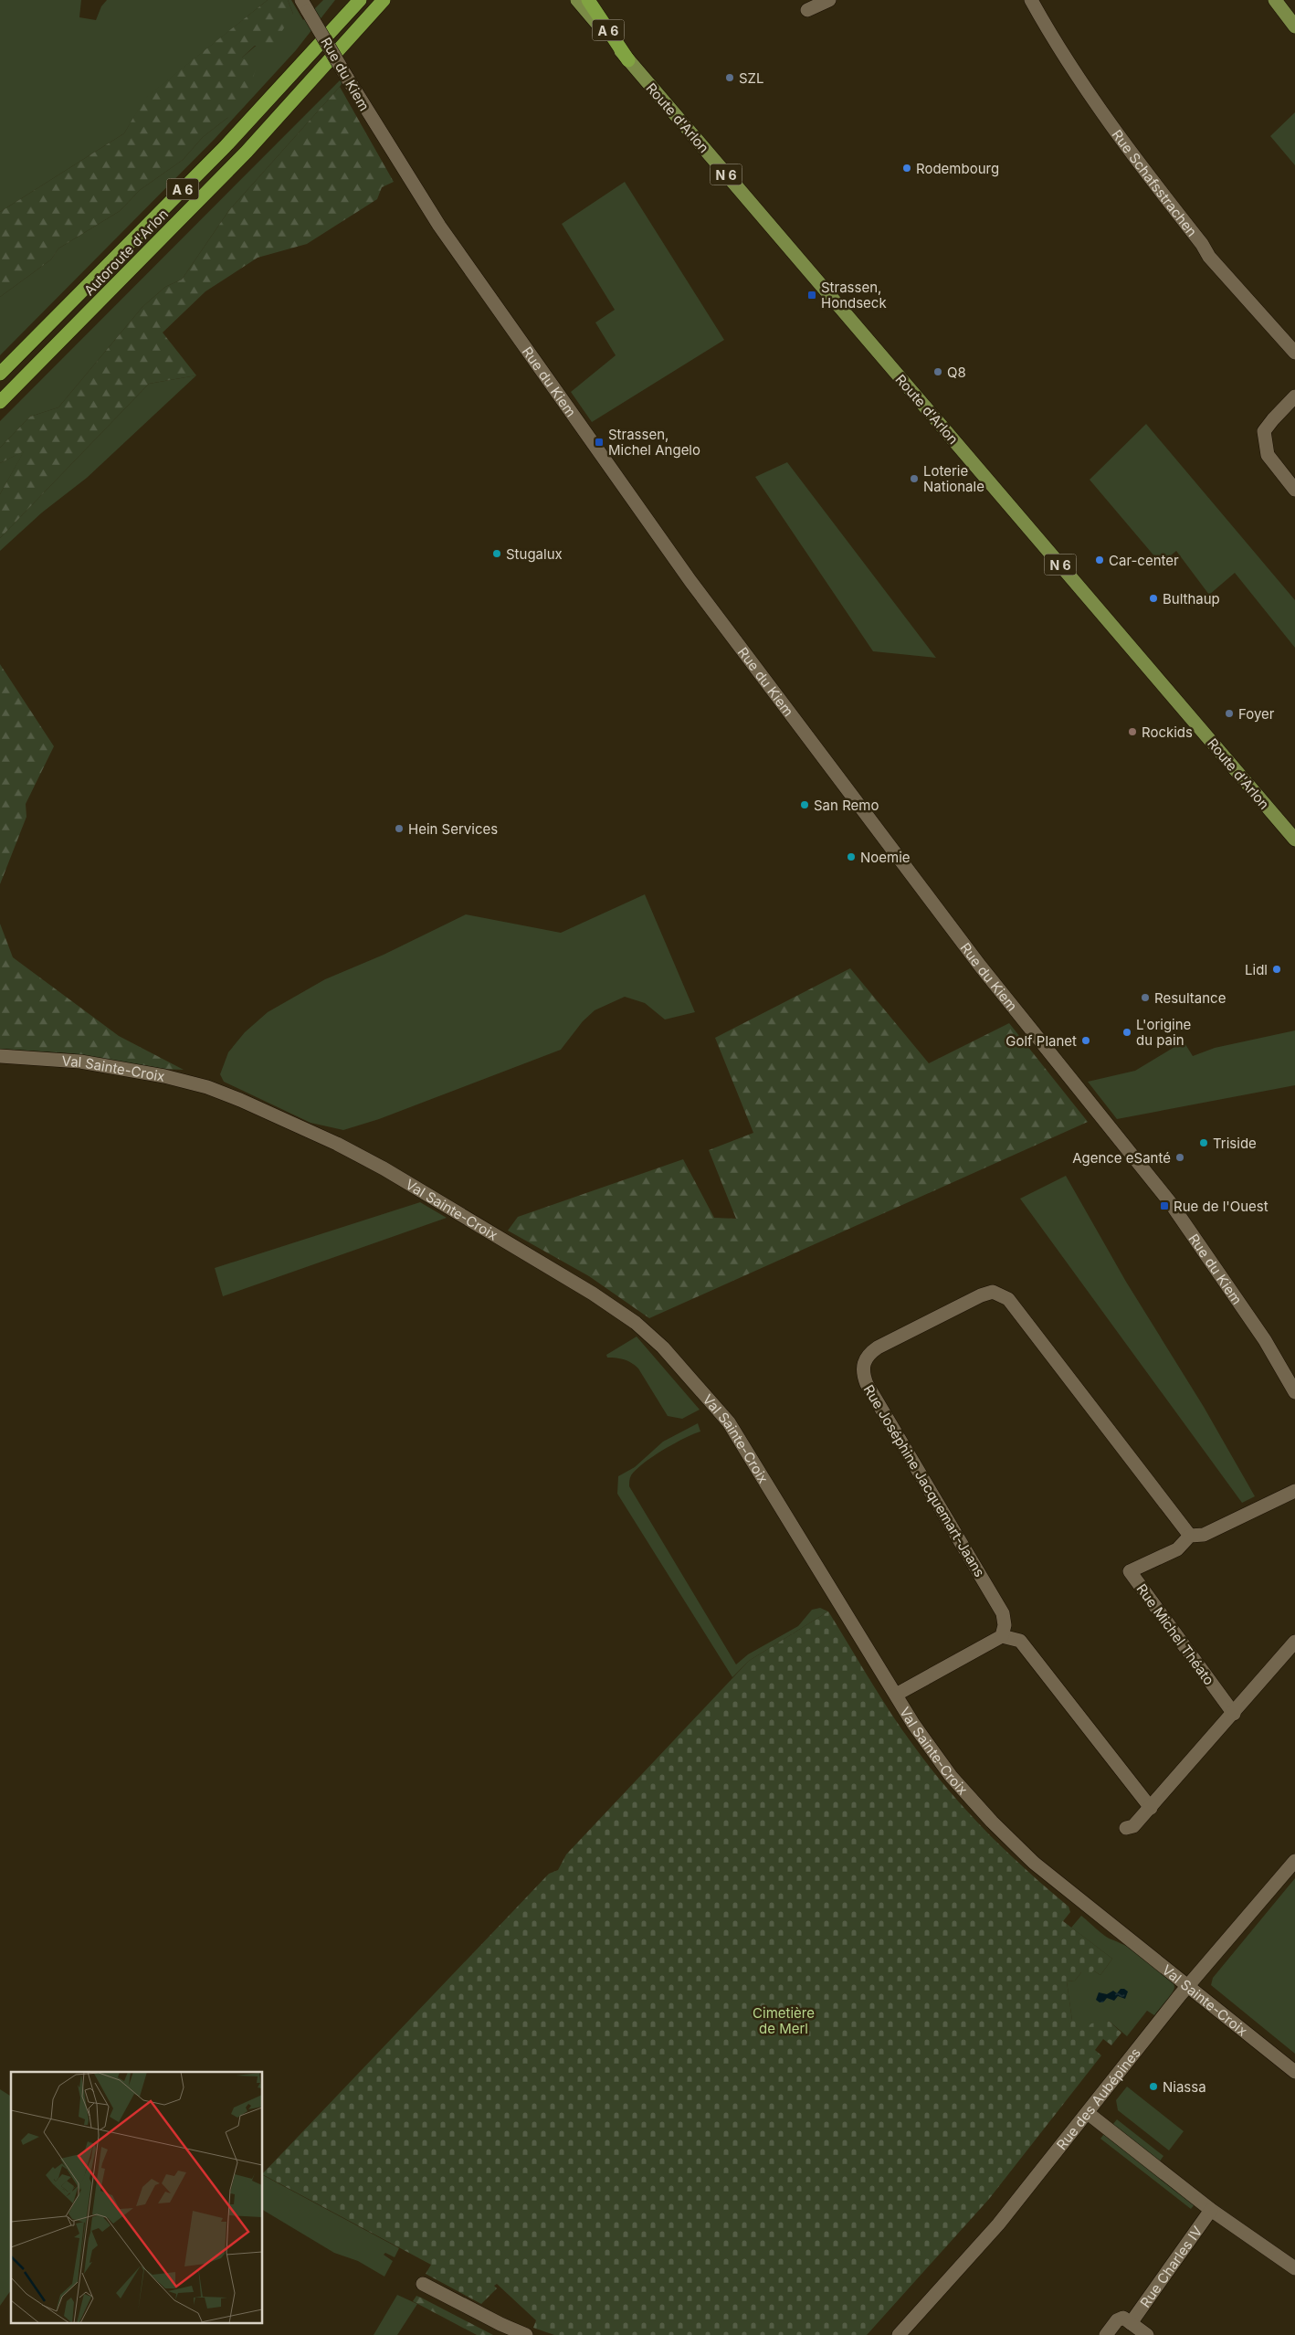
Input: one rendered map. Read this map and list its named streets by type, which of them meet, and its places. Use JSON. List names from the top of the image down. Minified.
{"streets":{"highway":["A 6","Autoroute d'Arlon"],"main road":["Route d'Arlon","N 6"],"street":["Rue du Kiem","Rue Schafsstrachen","Val Sainte-Croix","Rue Joséphine Jacquemart-Jaans","Rue Michel Théato","Rue des Aubépines","Rue Charles IV"]},"crossings":[["A 6","Route d'Arlon"],["Val Sainte-Croix","Rue des Aubépines"],["Rue Joséphine Jacquemart-Jaans","Rue Michel Théato"]],"parks":["Cimetière de Merl"],"places":{"other":["SZL","Rodembourg","Q8","Loterie Nationale","Stugalux","Car-center","Bulthaup","Foyer","Rockids","San Remo","Hein Services","Noemie","Lidl","Resultance","L'origine du pain","Golf Planet","Triside","Agence eSanté","Niassa"],"transit":["Strassen, Hondseck","Strassen, Michel Angelo","Rue de l'Ouest"]}}
